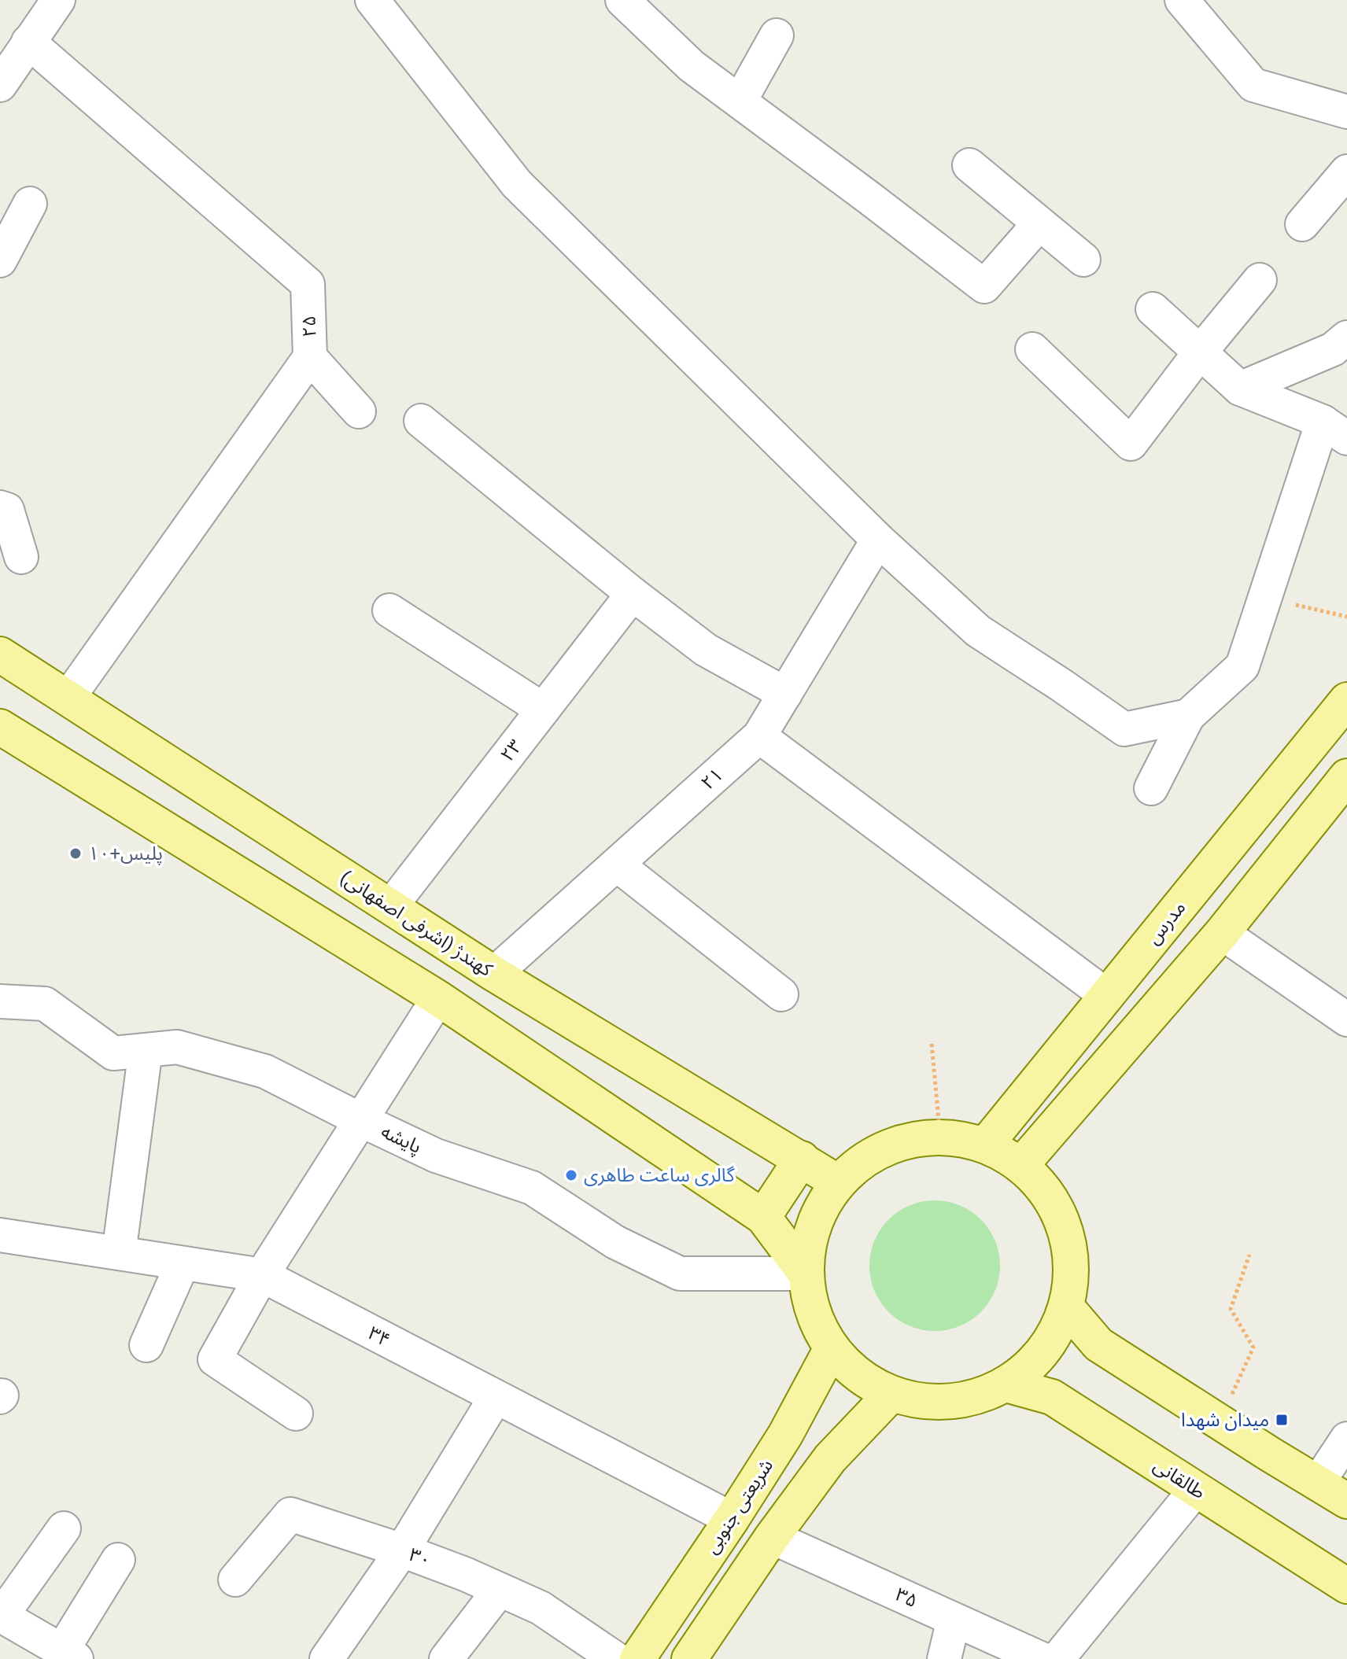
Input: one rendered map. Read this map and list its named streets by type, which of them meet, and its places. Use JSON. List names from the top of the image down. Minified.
{"streets":{"main road":["مدرس","کهندژ (اشرفی اصفهانی)","طالقانی","شریعتی جنوبی"],"street":["۲۵","۲۳","۲۱","پایشه","۳۴","۳۰","۳۵"]},"crossings":[["۲۵","کهندژ (اشرفی اصفهانی)"],["۲۳","کهندژ (اشرفی اصفهانی)"],["۲۱","کهندژ (اشرفی اصفهانی)"],["۳۴","شریعتی جنوبی"]],"places":{"other":["پلیس+۱۰","گالری ساعت طاهری"],"transit":["میدان شهدا"]}}
